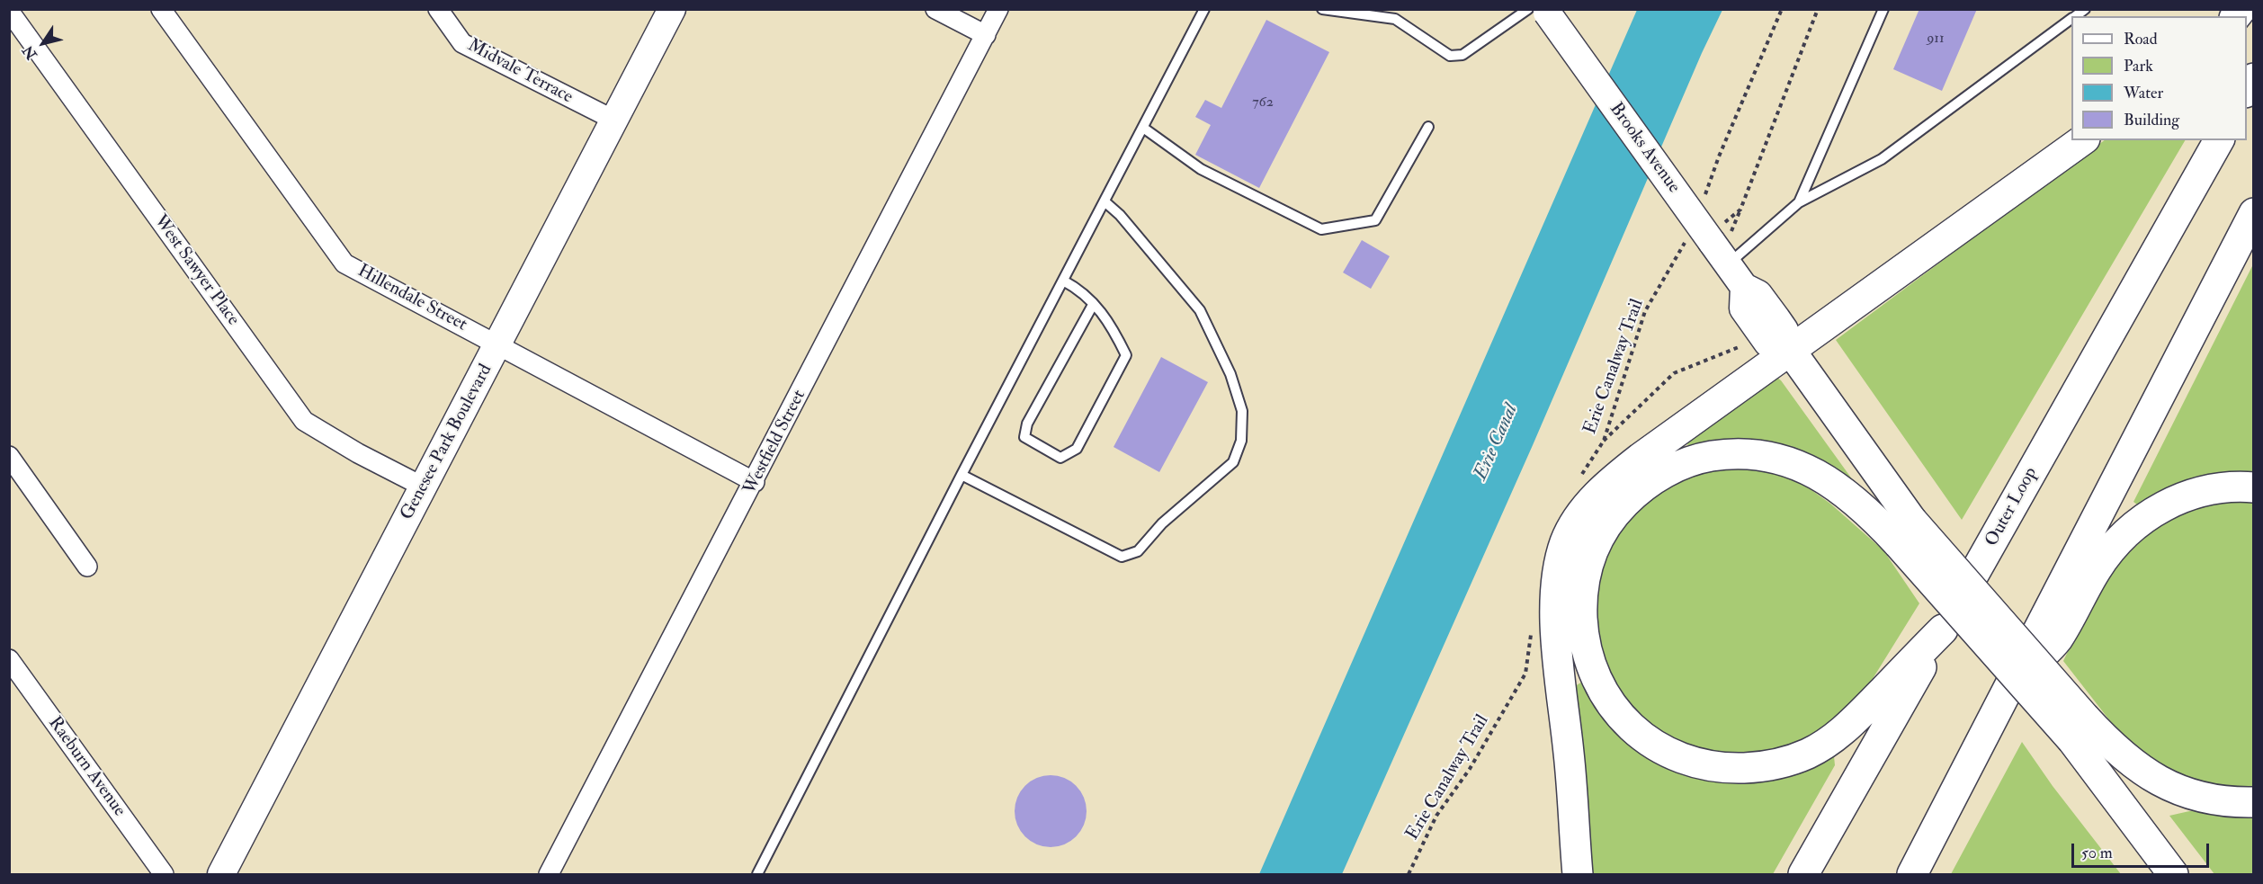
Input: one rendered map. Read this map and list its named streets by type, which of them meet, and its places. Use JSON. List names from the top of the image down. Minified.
{"streets":{"main road":["Brooks Avenue","Outer Loop"],"street":["Midvale Terrace","West Sawyer Place","Hillendale Street","Genesee Park Boulevard","Westfield Street","Raeburn Avenue"],"path":["Erie Canalway Trail"]},"crossings":[["Midvale Terrace","Genesee Park Boulevard"],["Brooks Avenue","Erie Canalway Trail"],["West Sawyer Place","Genesee Park Boulevard"],["Hillendale Street","Genesee Park Boulevard"],["Hillendale Street","Westfield Street"]],"water":["Erie Canal"],"house_numbers":["911","762"],"legend":["Road","Park","Water","Building"],"scale_bar":"50 m","north":"bottom left"}
